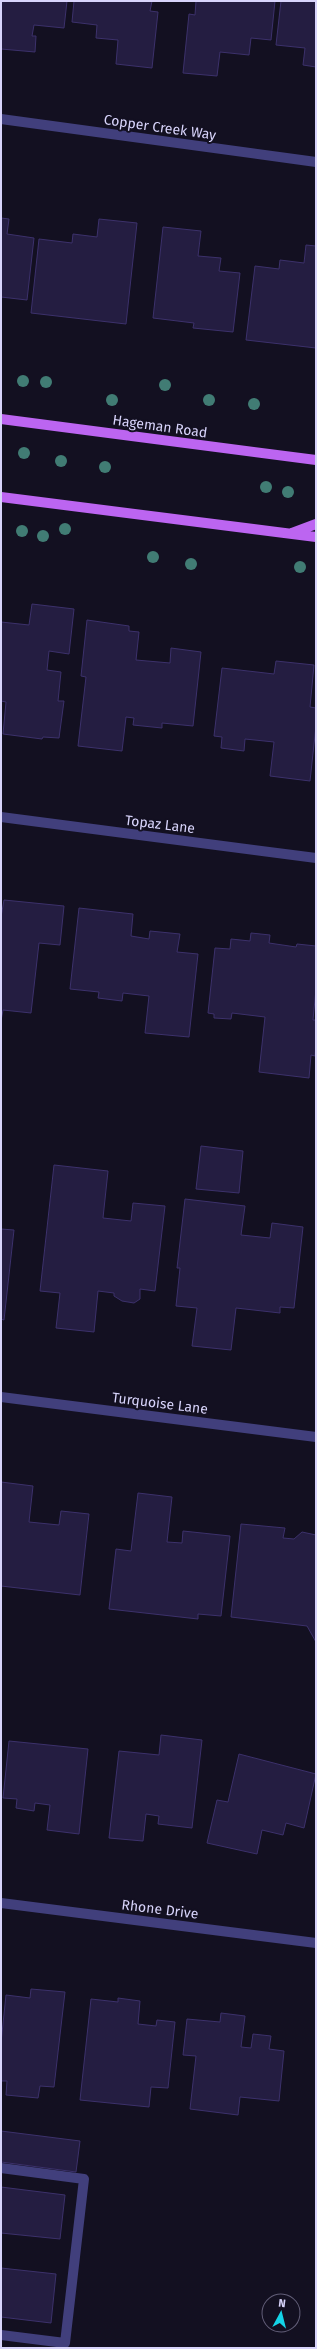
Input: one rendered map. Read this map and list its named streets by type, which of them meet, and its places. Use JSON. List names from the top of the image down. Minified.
{"streets":{"main road":["Hageman Road"],"street":["Copper Creek Way","Topaz Lane","Turquoise Lane","Rhone Drive"]},"north":"top"}
